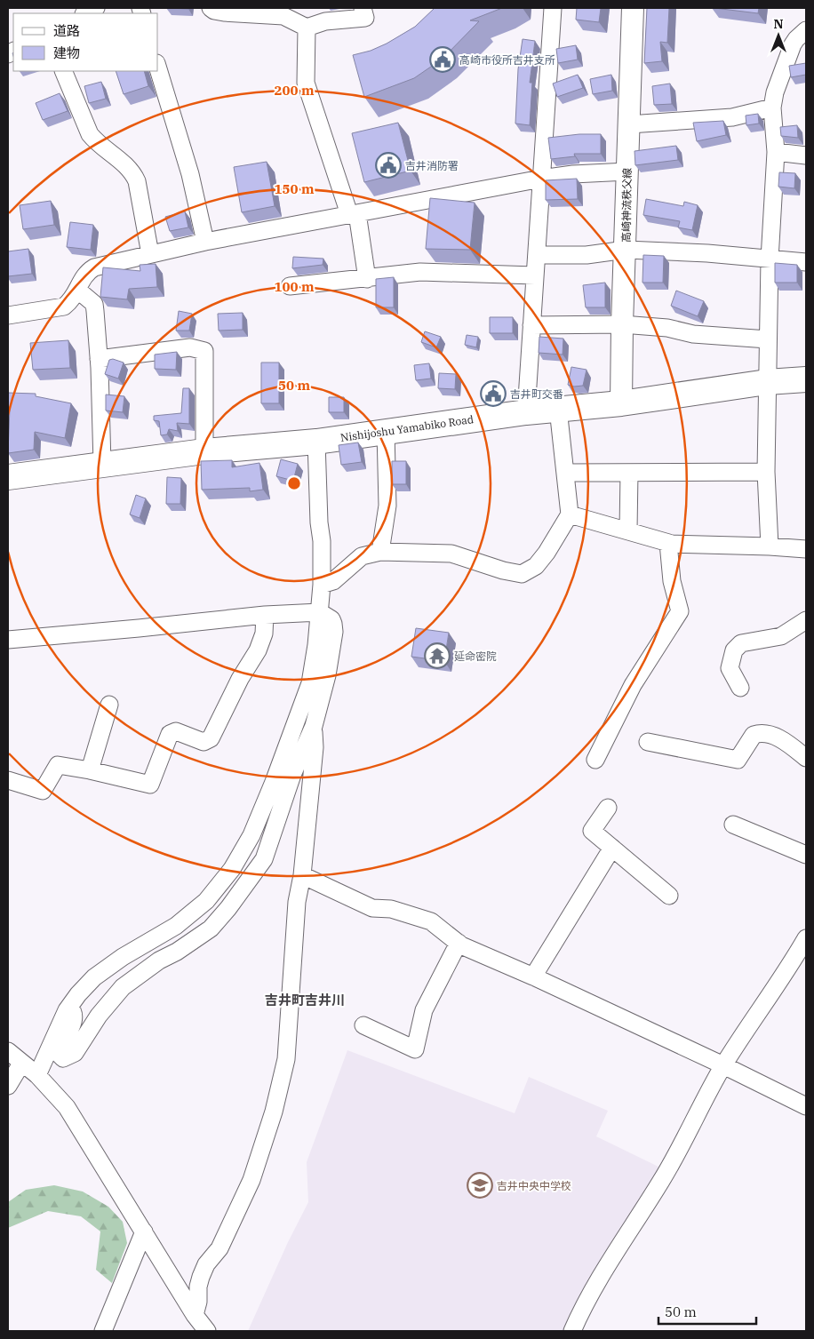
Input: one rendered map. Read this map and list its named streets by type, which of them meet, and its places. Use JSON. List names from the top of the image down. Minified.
{"streets":{"highway":["Nishijoshu Yamabiko Road"],"main road":["高崎神流秩父線"]},"crossings":[["高崎神流秩父線","Nishijoshu Yamabiko Road"]],"districts":["吉井町吉井川"],"places":{"public building":["高崎市役所吉井支所","吉井消防署","吉井町交番"],"temple":["延命密院"],"school or university":["吉井中央中学校"]},"legend":["道路","建物"],"scale_bar":"50 m","north":"top","rings":["200 m","150 m","100 m","50 m"]}
